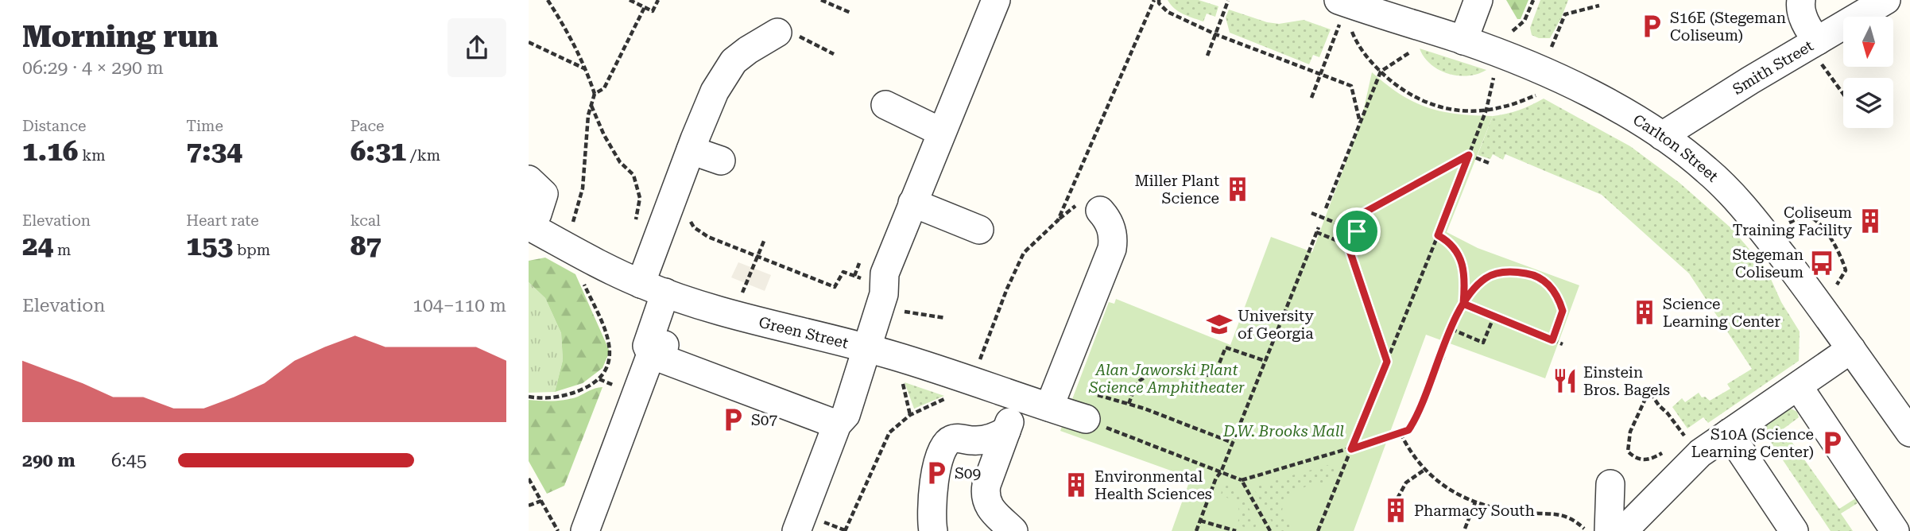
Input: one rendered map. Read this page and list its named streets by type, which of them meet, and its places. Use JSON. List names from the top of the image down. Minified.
{"streets":{"street":["Smith Street","Carlton Street","Green Street"]},"crossings":[["Smith Street","Carlton Street"]],"parks":["Alan Jaworski Plant Science Amphitheater","D.W. Brooks Mall"],"places":{"parking":["S16E (Stegeman Coliseum)","S07","S10A (Science Learning Center)","S09"],"building":["Miller Plant Science","Coliseum Training Facility","Science Learning Center","Environmental Health Sciences","Pharmacy South"],"bus stop":["Stegeman Coliseum"],"school or university":["University of Georgia"],"restaurant":["Einstein Bros. Bagels"]},"north":"bottom","page":{"heading":["Morning run","06:29 · 4 × 290 m"],"stats":[["Distance","1.16 km"],["Time","7:34"],["Pace","6:31 /km"],["Elevation","24 m"],["Heart rate","153 bpm"],["kcal","87"]],"chart":["Elevation","104–110 m"],"list":[{"name":"290 m","note":"6:45"}]}}
